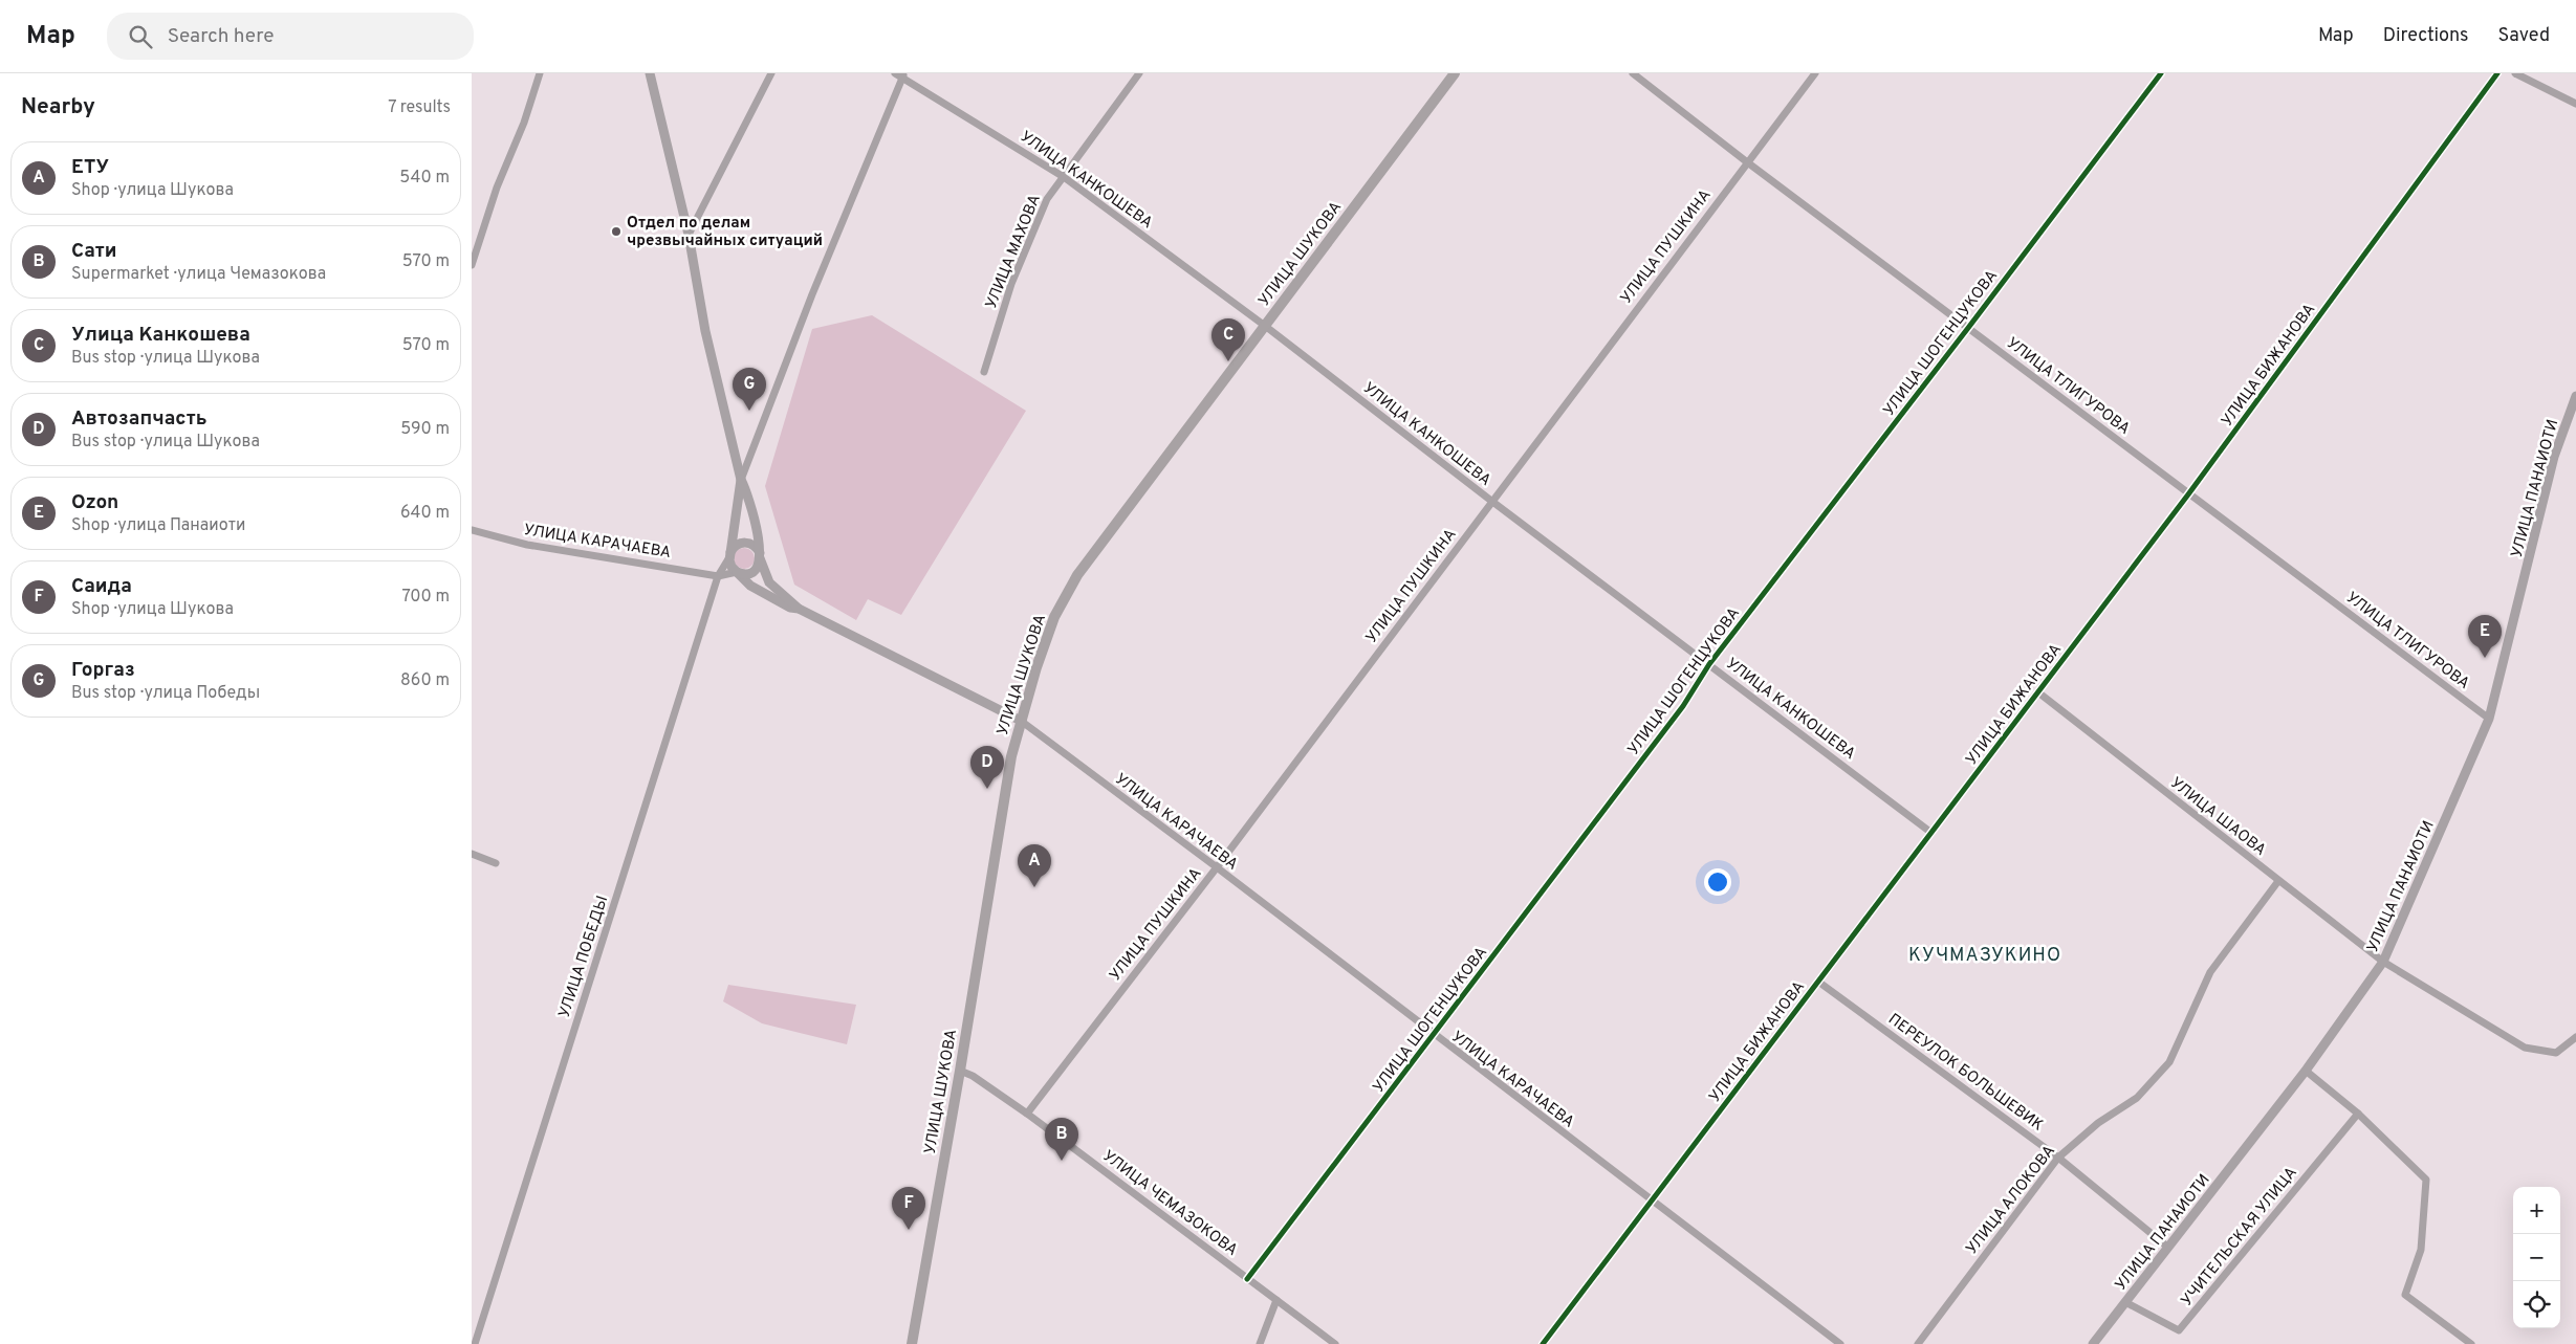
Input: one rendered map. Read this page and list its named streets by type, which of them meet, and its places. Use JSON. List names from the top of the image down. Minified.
{"streets":{"main road":["УЛИЦА ШУКОВА"],"street":["УЛИЦА КАНКОШЕВА","УЛИЦА ПУШКИНА","УЛИЦА МАХОВА","УЛИЦА ШОГЕНЦУКОВА","УЛИЦА БИЖАНОВА","УЛИЦА ТЛИГУРОВА","УЛИЦА ПАНАИОТИ","УЛИЦА КАРАЧАЕВА","УЛИЦА ШАОВА","УЛИЦА ПОБЕДЫ","ПЕРЕУЛОК БОЛЬШЕВИК","УЛИЦА АЛОКОВА","УЛИЦА ЧЕМАЗОКОВА","УЧИТЕЛЬСКАЯ УЛИЦА"]},"crossings":[["УЛИЦА КАНКОШЕВА","УЛИЦА ПУШКИНА"],["УЛИЦА КАНКОШЕВА","УЛИЦА МАХОВА"],["УЛИЦА КАНКОШЕВА","УЛИЦА ШУКОВА"],["УЛИЦА КАНКОШЕВА","УЛИЦА ШОГЕНЦУКОВА"],["УЛИЦА КАНКОШЕВА","УЛИЦА БИЖАНОВА"],["УЛИЦА ПУШКИНА","УЛИЦА ТЛИГУРОВА"],["УЛИЦА ПУШКИНА","УЛИЦА КАРАЧАЕВА"],["УЛИЦА ПУШКИНА","УЛИЦА ЧЕМАЗОКОВА"],["УЛИЦА ШУКОВА","УЛИЦА КАРАЧАЕВА"],["УЛИЦА ШУКОВА","УЛИЦА ЧЕМАЗОКОВА"],["УЛИЦА ШОГЕНЦУКОВА","УЛИЦА ТЛИГУРОВА"],["УЛИЦА ШОГЕНЦУКОВА","УЛИЦА КАРАЧАЕВА"],["УЛИЦА ШОГЕНЦУКОВА","УЛИЦА ЧЕМАЗОКОВА"],["УЛИЦА БИЖАНОВА","УЛИЦА ТЛИГУРОВА"],["УЛИЦА БИЖАНОВА","УЛИЦА КАРАЧАЕВА"],["УЛИЦА БИЖАНОВА","УЛИЦА ШАОВА"],["УЛИЦА БИЖАНОВА","ПЕРЕУЛОК БОЛЬШЕВИК"],["УЛИЦА ТЛИГУРОВА","УЛИЦА ПАНАИОТИ"],["УЛИЦА ПАНАИОТИ","УЛИЦА ШАОВА"],["УЛИЦА ПАНАИОТИ","ПЕРЕУЛОК БОЛЬШЕВИК"],["УЛИЦА ПАНАИОТИ","УЧИТЕЛЬСКАЯ УЛИЦА"],["УЛИЦА КАРАЧАЕВА","УЛИЦА ПОБЕДЫ"],["УЛИЦА ШАОВА","УЛИЦА АЛОКОВА"],["ПЕРЕУЛОК БОЛЬШЕВИК","УЛИЦА АЛОКОВА"]],"districts":["КУЧМАЗУКИНО"],"places":["Отдел по делам чрезвычайных ситуаций"],"page":{"header":"Map","search":"Search here","nav":["Map","Directions","Saved"],"heading":["Nearby","7 results"],"list":[{"mark":"A","name":"ЕТУ","note":"Shop · улица Шукова","value":"540 m"},{"mark":"B","name":"Сати","note":"Supermarket · улица Чемазокова","value":"570 m"},{"mark":"C","name":"Улица Канкошева","note":"Bus stop · улица Шукова","value":"570 m"},{"mark":"D","name":"Автозапчасть","note":"Bus stop · улица Шукова","value":"590 m"},{"mark":"E","name":"Ozon","note":"Shop · улица Панаиоти","value":"640 m"},{"mark":"F","name":"Саида","note":"Shop · улица Шукова","value":"700 m"},{"mark":"G","name":"Горгаз","note":"Bus stop · улица Победы","value":"860 m"}],"pins":["C","G","E","D","A","B","F"],"map_buttons":["+","−"]}}
